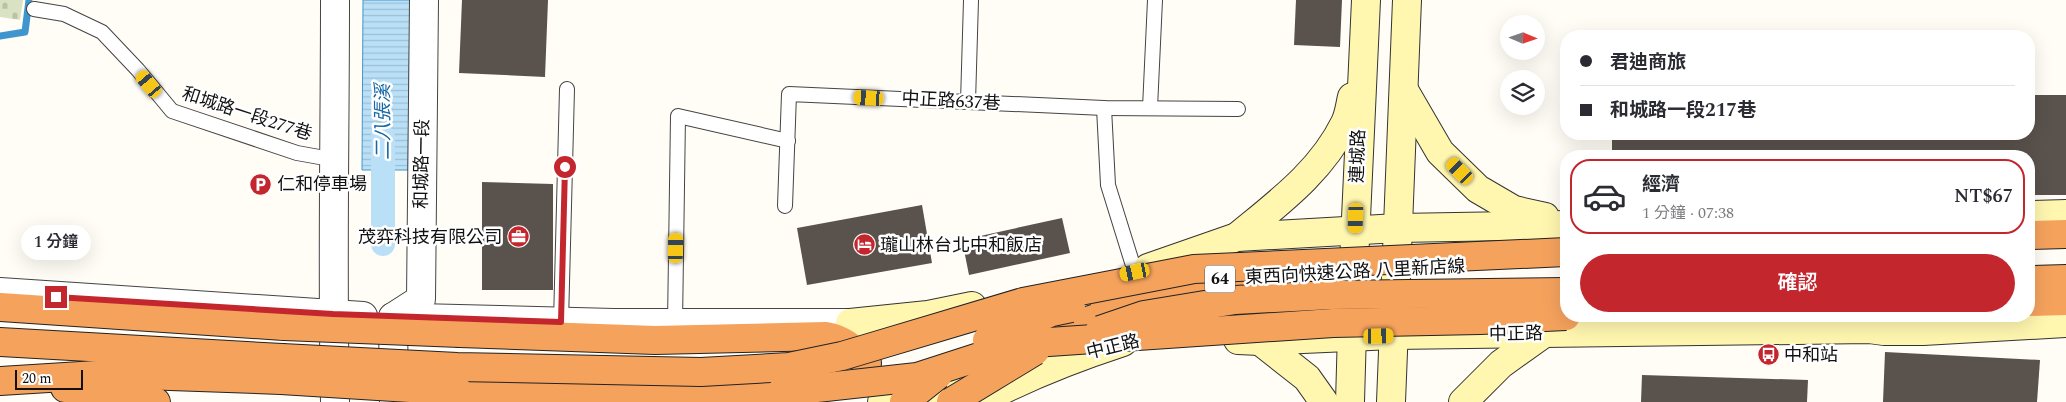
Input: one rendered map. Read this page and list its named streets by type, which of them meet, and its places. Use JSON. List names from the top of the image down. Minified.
{"streets":{"highway":["東西向快速公路 八里新店線","64"],"main road":["連城路","中正路"],"street":["和城路一段"],"lane":["中正路637巷","和城路一段277巷"]},"crossings":[["連城路","中正路"]],"water":["二八張溪"],"places":{"parking":["仁和停車場"],"office":["茂弈科技有限公司"],"hotel":["瓏山林台北中和飯店"],"bus stop":["中和站"]},"scale_bar":"20 m","north":"right","page":{"banner":["君迪商旅","和城路一段217巷"],"list":[{"name":"經濟","note":"1 分鐘 · 07:38","value":"NT$67"}],"bubble":"1 分鐘","buttons":"確認","scale":"20 m"}}
